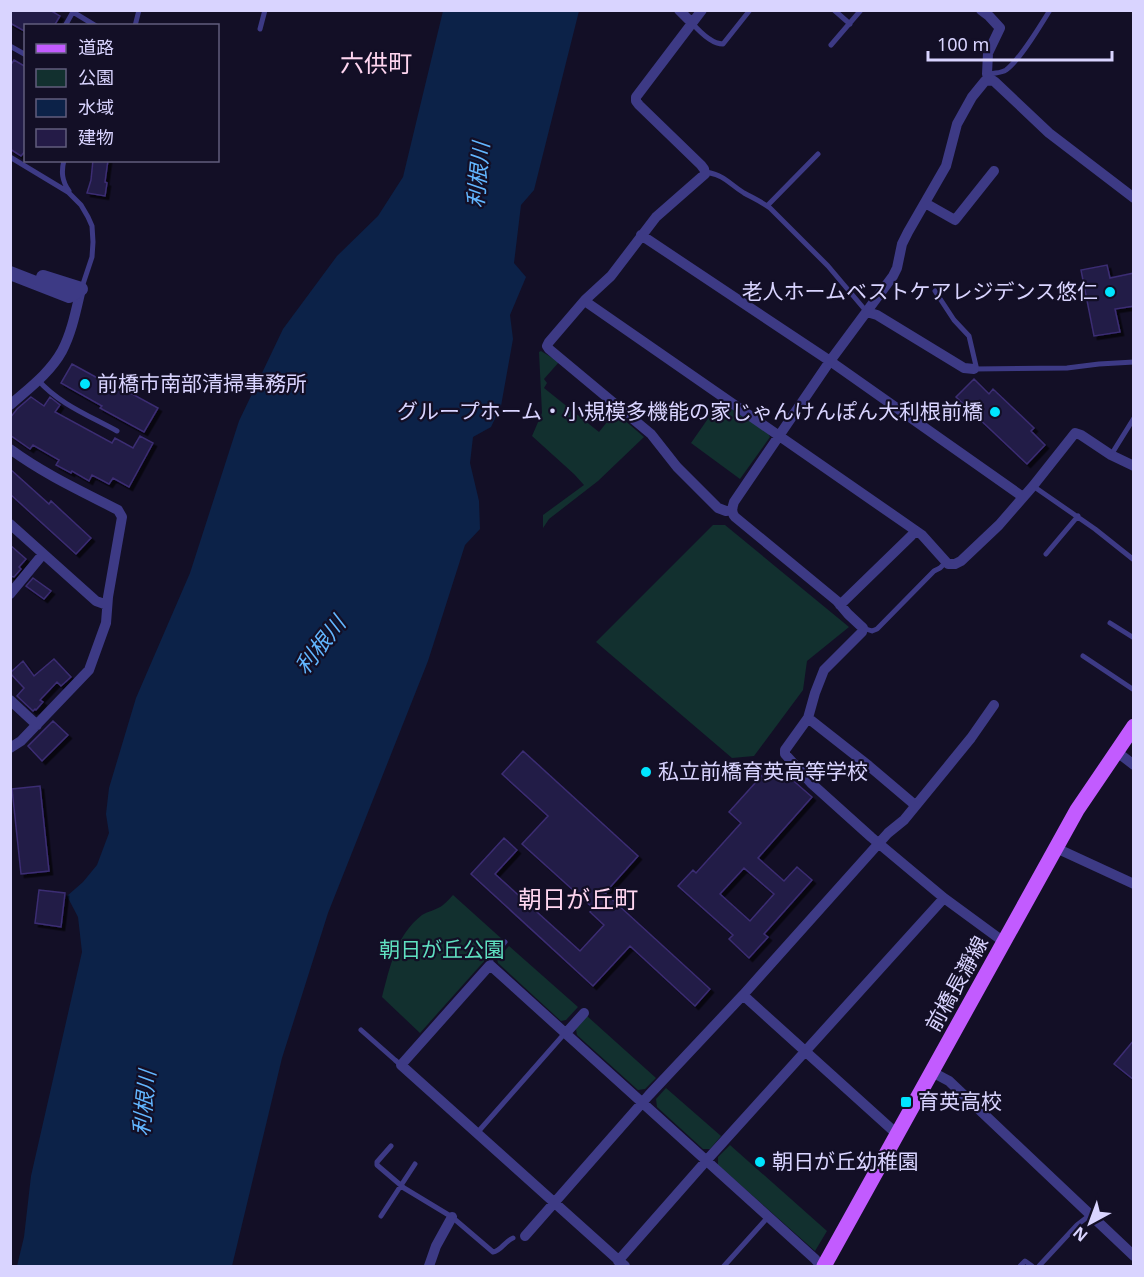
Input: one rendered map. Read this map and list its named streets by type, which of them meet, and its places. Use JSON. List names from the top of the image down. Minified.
{"streets":{"main road":["前橋長瀞線"]},"districts":["六供町","朝日が丘町"],"water":["利根川"],"parks":["朝日が丘公園"],"places":{"other":["老人ホームベストケアレジデンス悠仁","前橋市南部清掃事務所","グループホーム・小規模多機能の家じゃんけんぽん大利根前橋","私立前橋育英高等学校","朝日が丘幼稚園"],"transit":["育英高校"]},"legend":["道路","公園","水域","建物"],"scale_bar":"100 m","north":"bottom left"}
